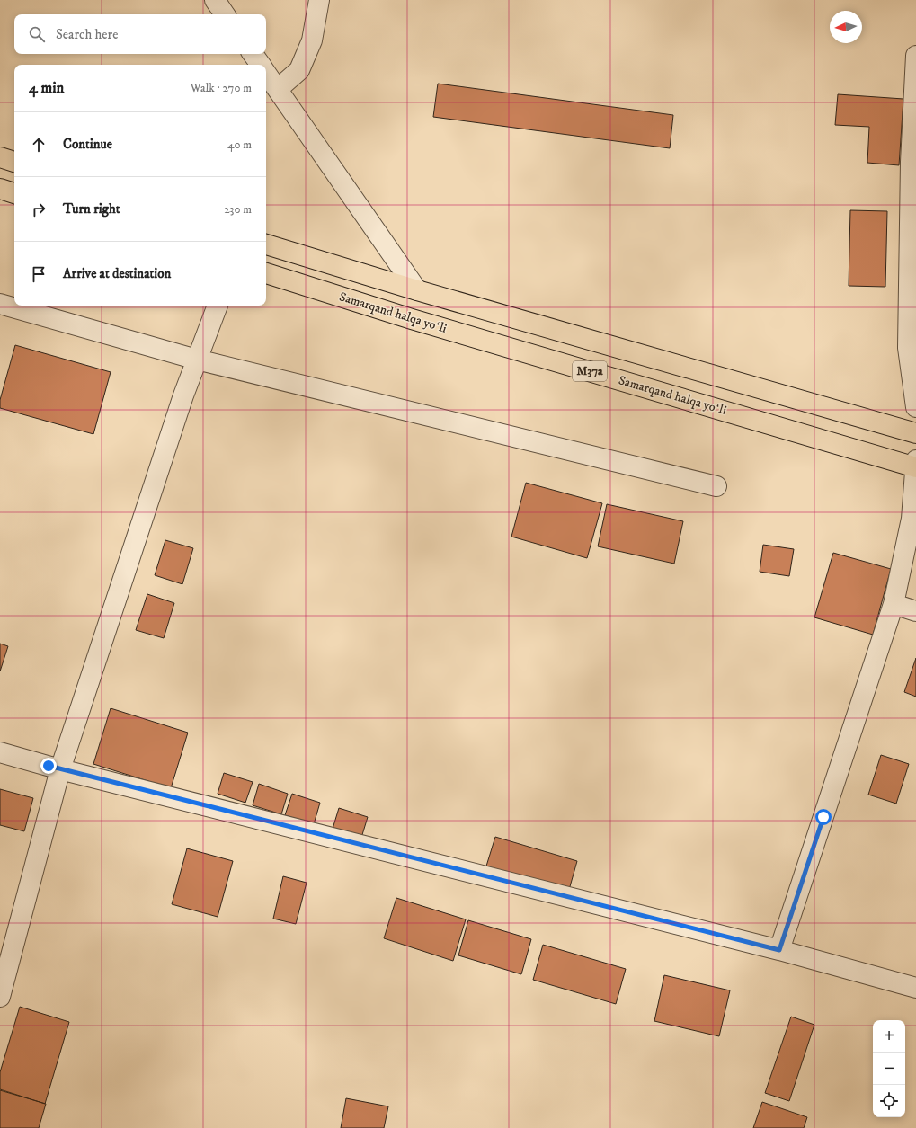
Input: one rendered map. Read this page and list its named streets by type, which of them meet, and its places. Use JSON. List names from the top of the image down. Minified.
{"streets":{"highway":["Samarqand halqa yoʻli","M37a"]},"north":"left","page":{"search":"Search here","heading":["4 min","Walk · 270 m"],"list":[["Continue","40 m"],["Turn right","230 m"],"Arrive at destination"],"map_buttons":["+","−"]}}
